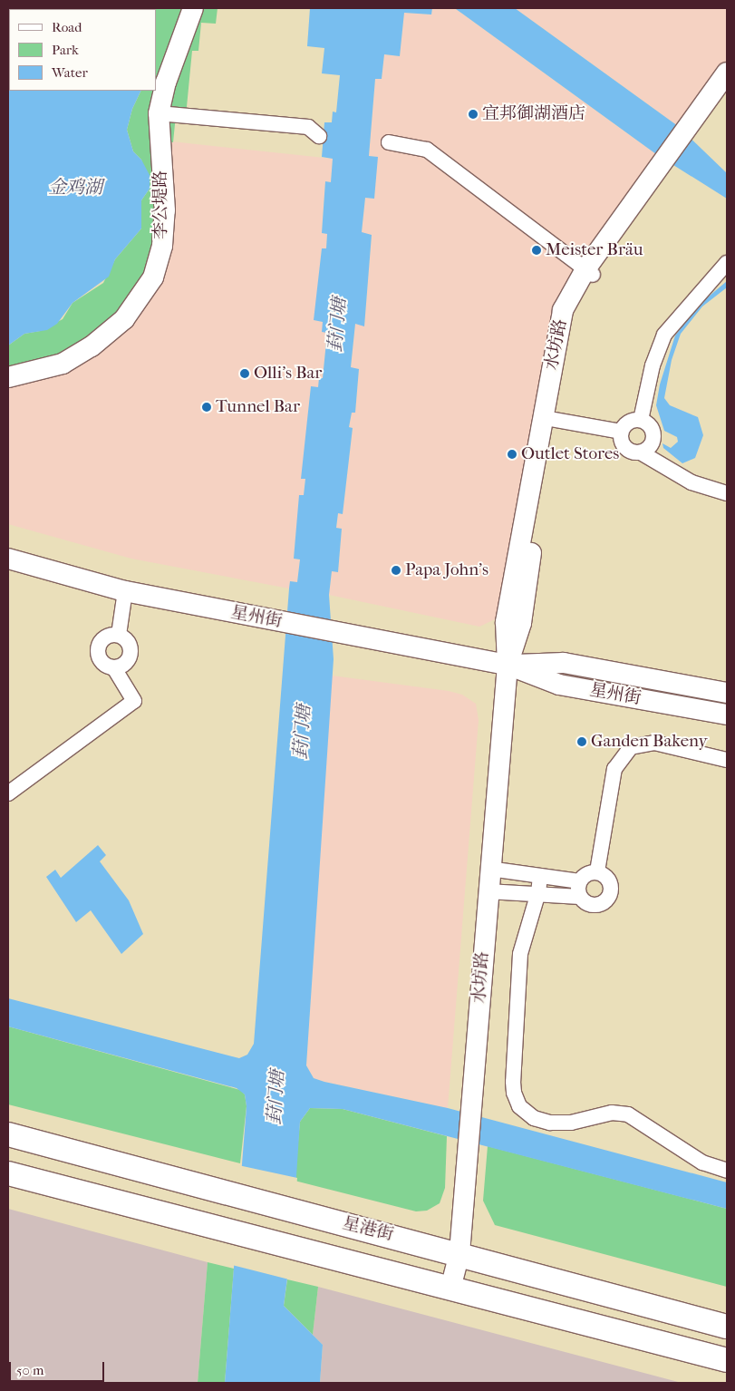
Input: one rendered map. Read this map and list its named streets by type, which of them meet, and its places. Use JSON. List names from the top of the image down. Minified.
{"streets":{"main road":["星港街"],"street":["李公堤路","水坊路","星州街"]},"crossings":[["水坊路","星州街"],["水坊路","星港街"]],"water":["金鸡湖","葑门塘"],"places":["宜邦御湖酒店","Meister Bräu","Olli's Bar","Tunnel Bar","Outlet Stores","Papa John's","Ganden Bakeny"],"legend":["Road","Park","Water"],"scale_bar":"50 m"}
